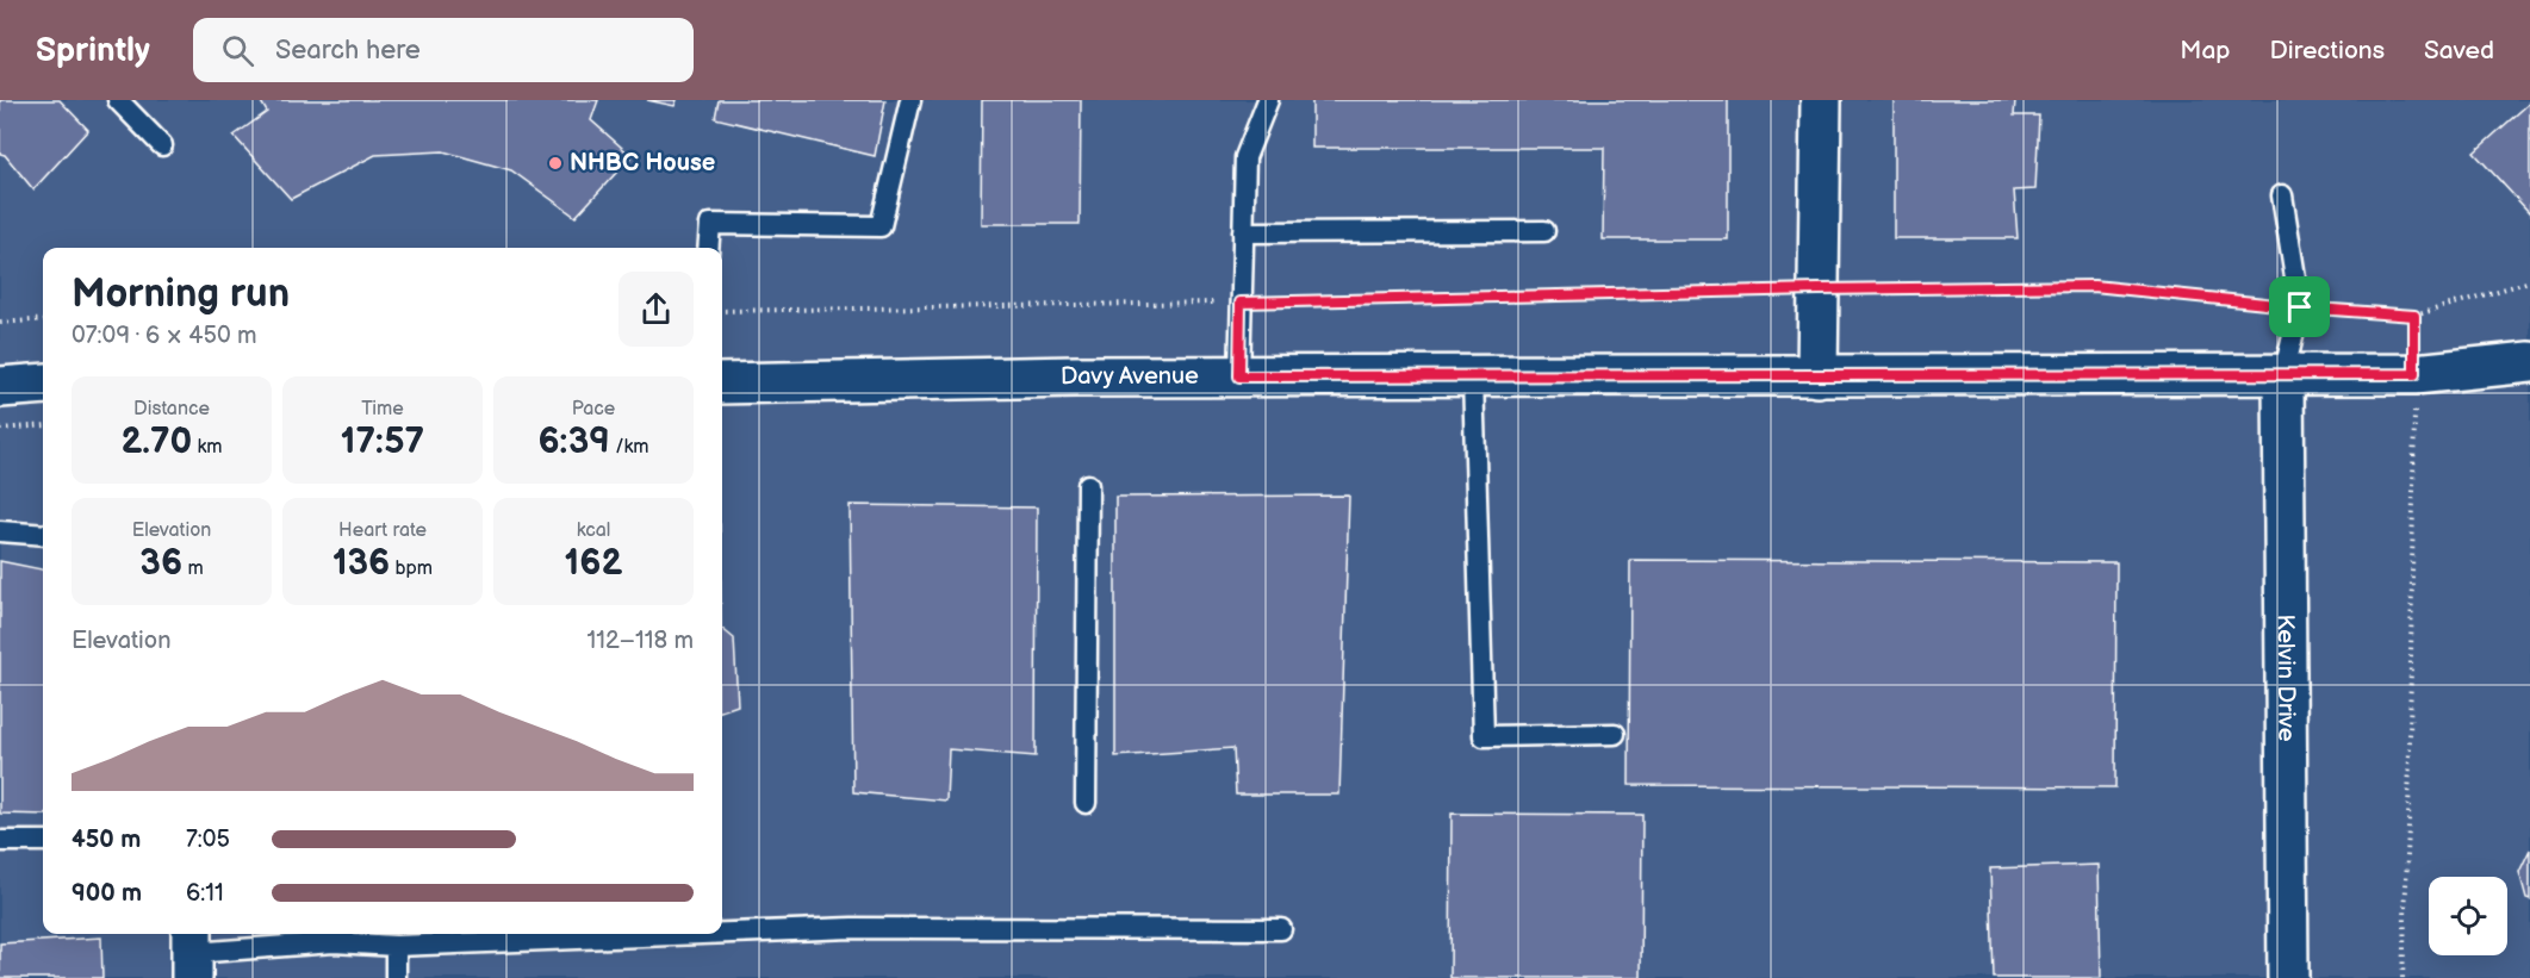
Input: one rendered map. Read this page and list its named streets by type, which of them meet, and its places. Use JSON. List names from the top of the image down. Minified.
{"streets":{"street":["Davy Avenue","Kelvin Drive"]},"crossings":[["Davy Avenue","Kelvin Drive"]],"places":["NHBC House"],"page":{"header":"Sprintly","search":"Search here","nav":["Map","Directions","Saved"],"heading":["Morning run","07:09 · 6 × 450 m"],"stats":[["Distance","2.70 km"],["Time","17:57"],["Pace","6:39 /km"],["Elevation","36 m"],["Heart rate","136 bpm"],["kcal","162"]],"chart":["Elevation","112–118 m"],"list":[{"name":"450 m","note":"7:05"},{"name":"900 m","note":"6:11"}]}}
